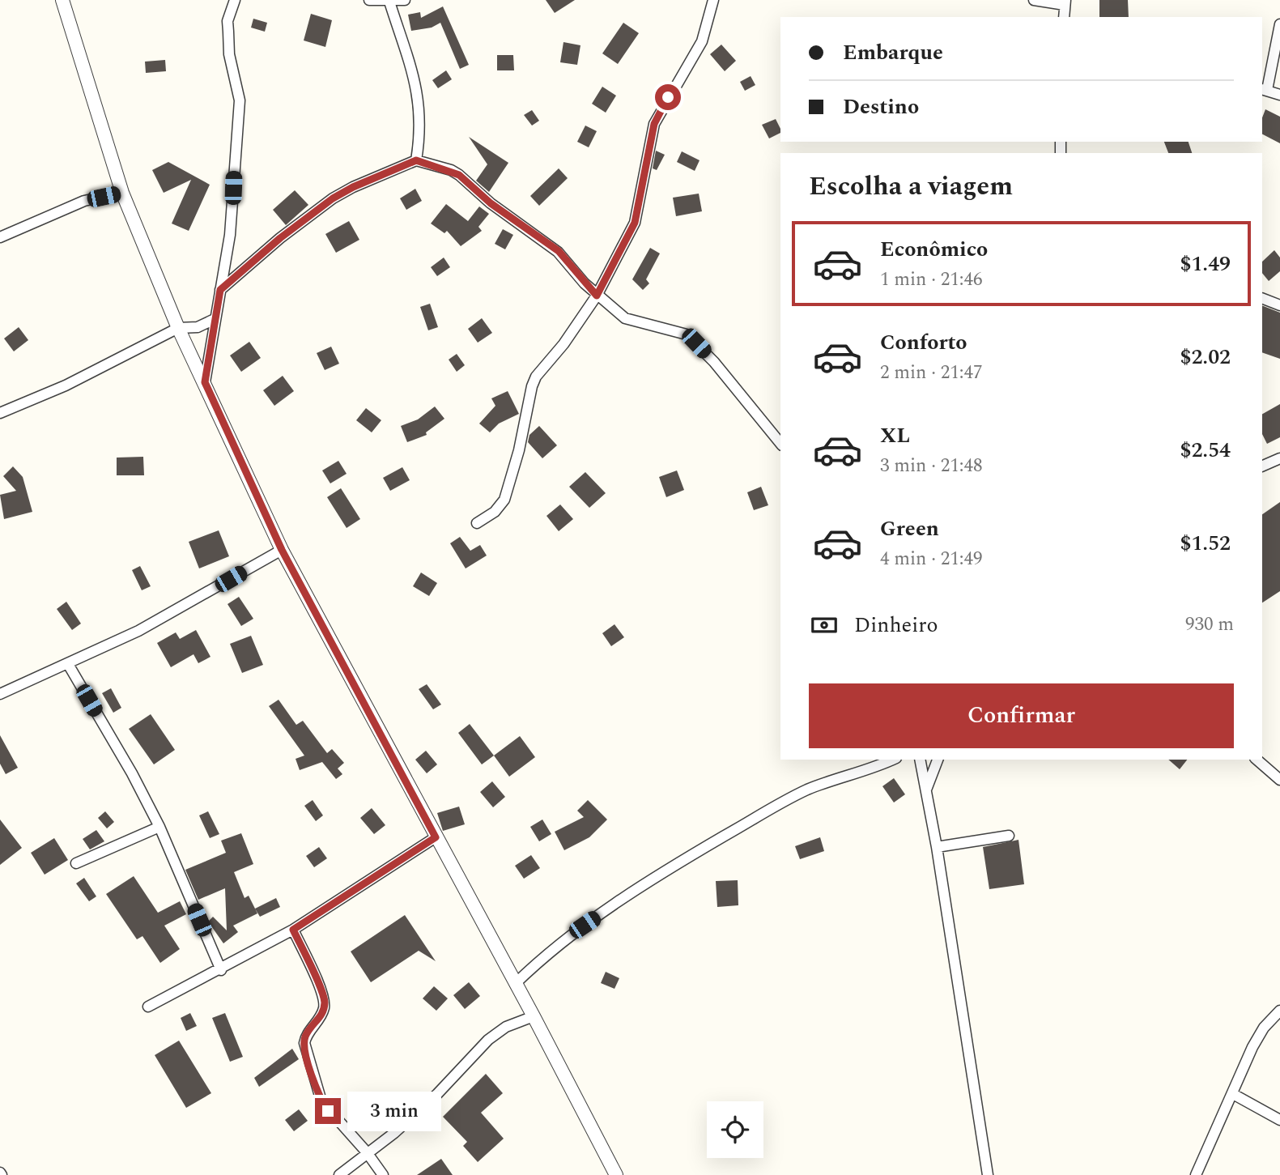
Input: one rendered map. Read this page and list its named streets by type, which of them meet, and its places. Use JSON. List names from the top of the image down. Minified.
{"page":{"banner":["Embarque","Destino"],"heading":"Escolha a viagem","list":[{"name":"Econômico","note":"1 min · 21:46","value":"$1.49"},{"name":"Conforto","note":"2 min · 21:47","value":"$2.02"},{"name":"XL","note":"3 min · 21:48","value":"$2.54"},{"name":"Green","note":"4 min · 21:49","value":"$1.52"}],"pay":["Dinheiro","930 m"],"buttons":"Confirmar","bubble":"3 min"}}
